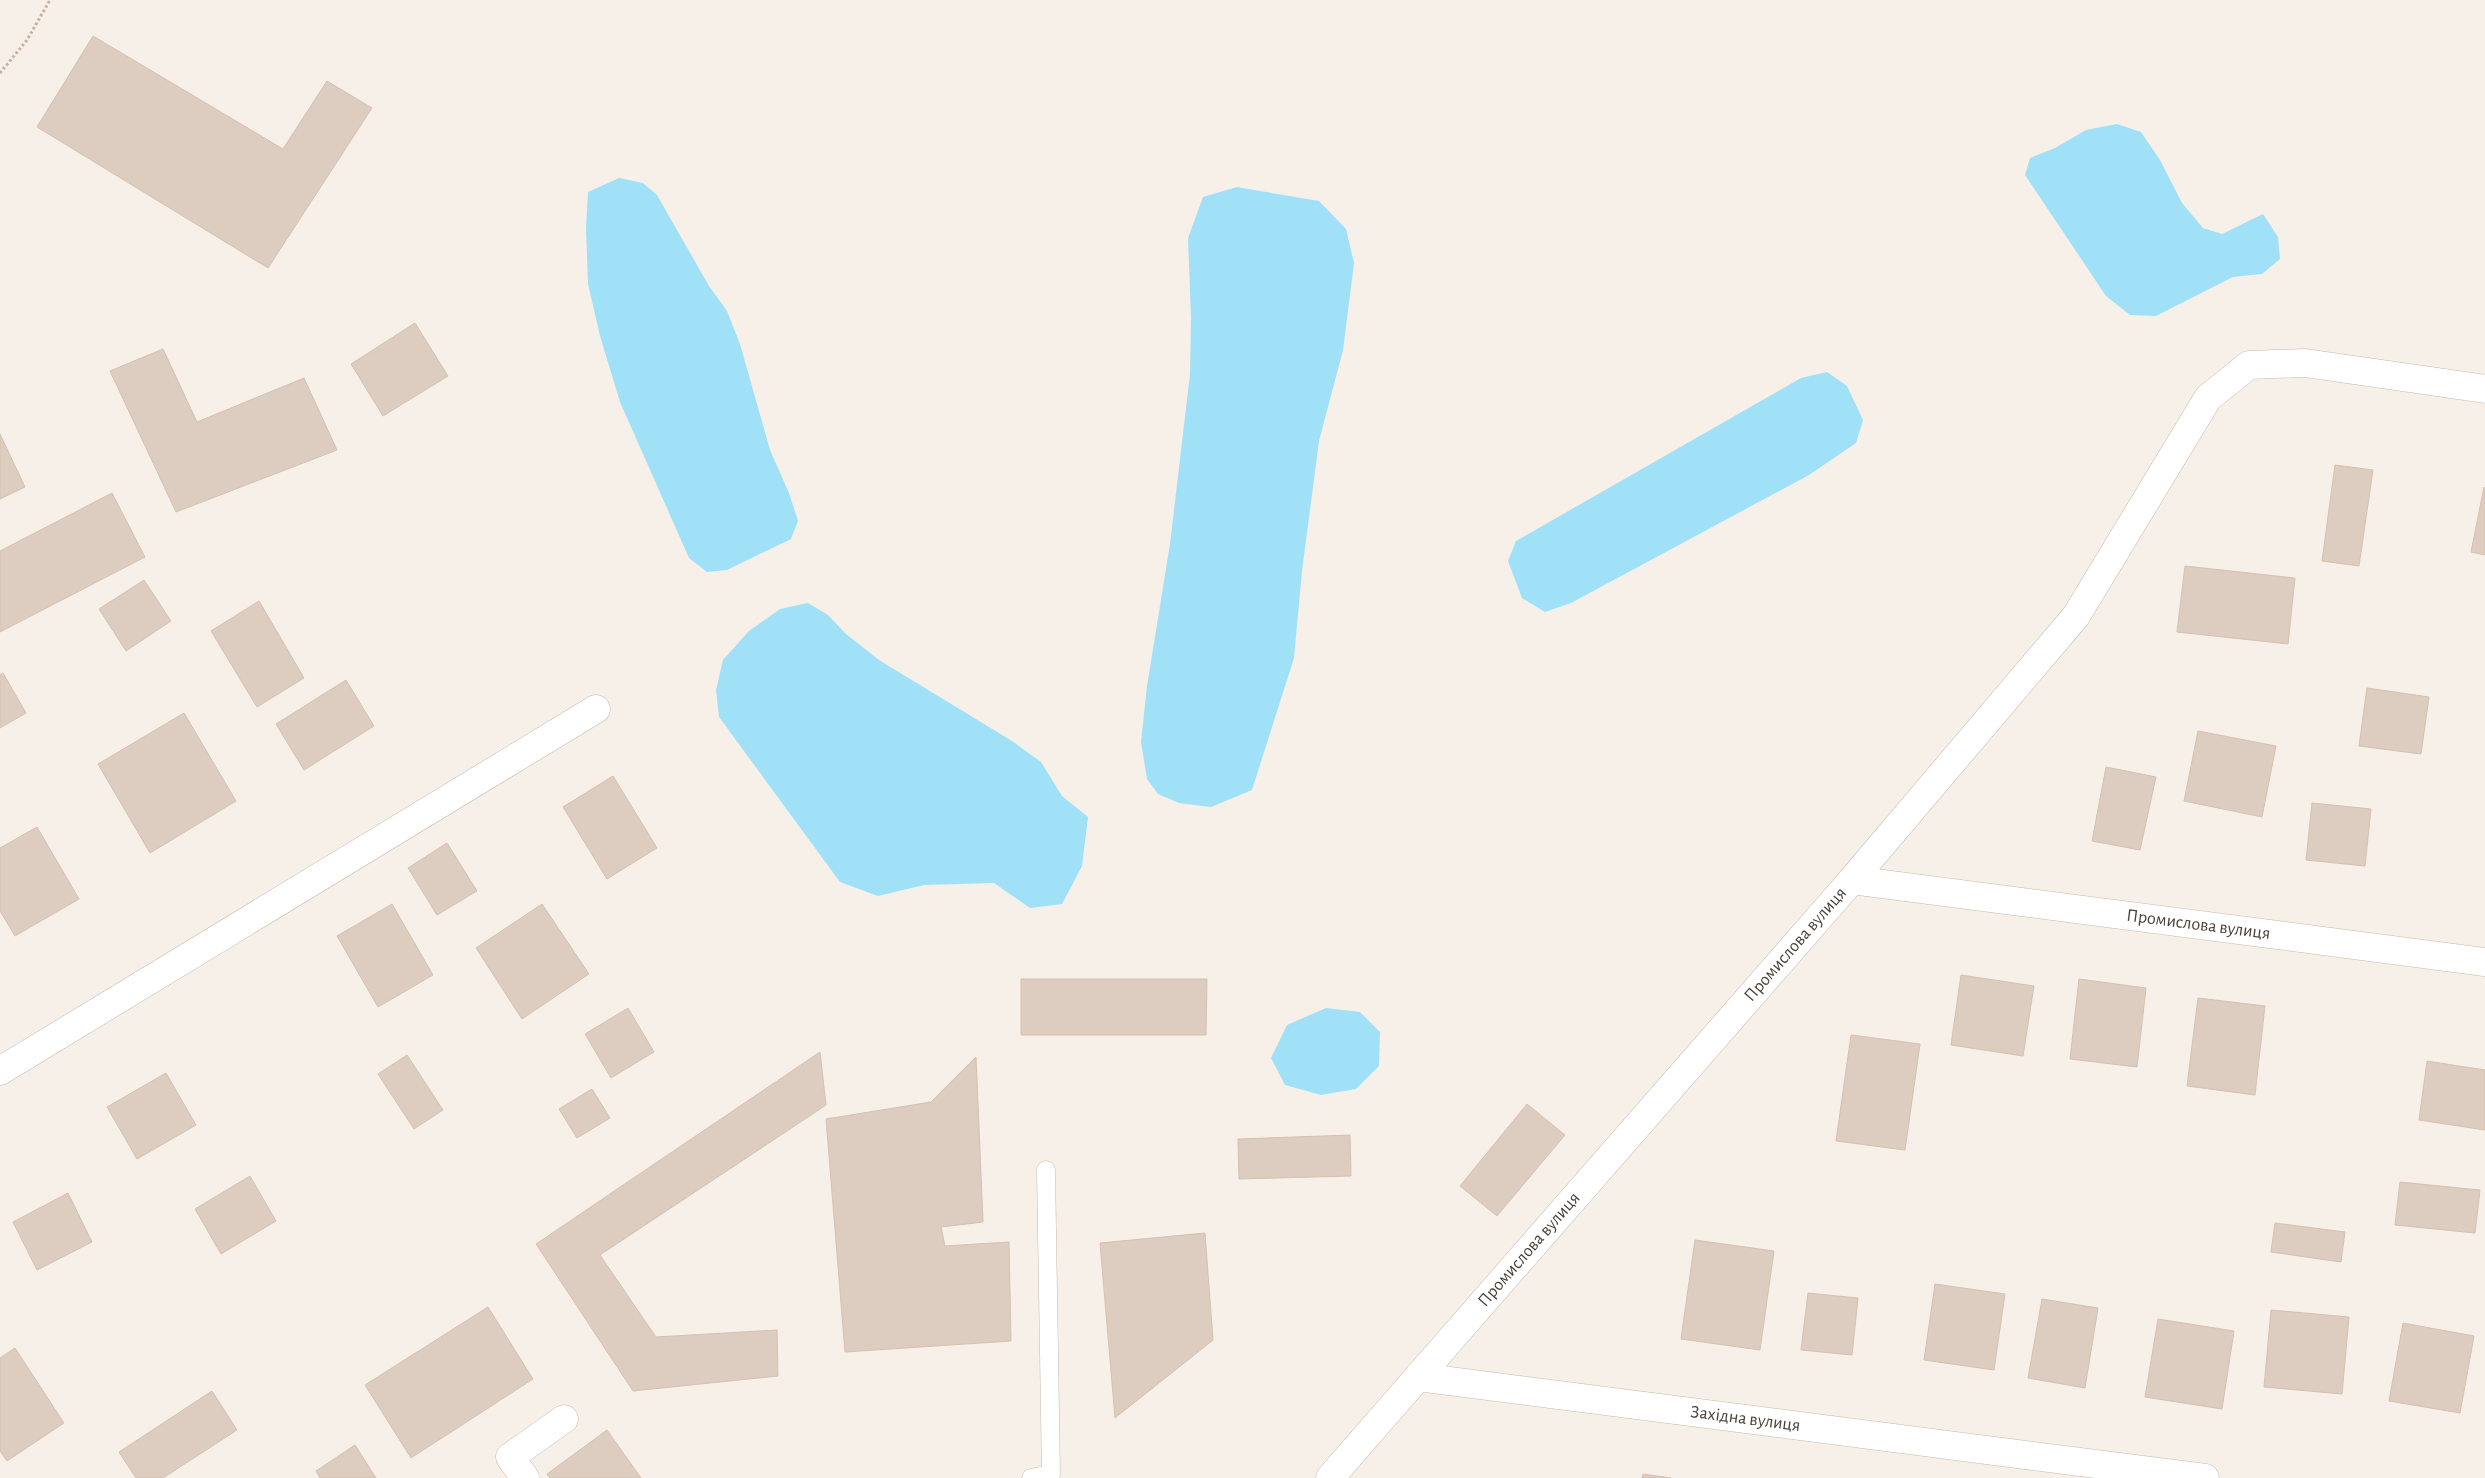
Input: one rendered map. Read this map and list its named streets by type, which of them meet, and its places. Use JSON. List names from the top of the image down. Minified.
{"streets":{"street":["Промислова вулиця","Західна вулиця"]},"crossings":[["Промислова вулиця","Західна вулиця"]]}
